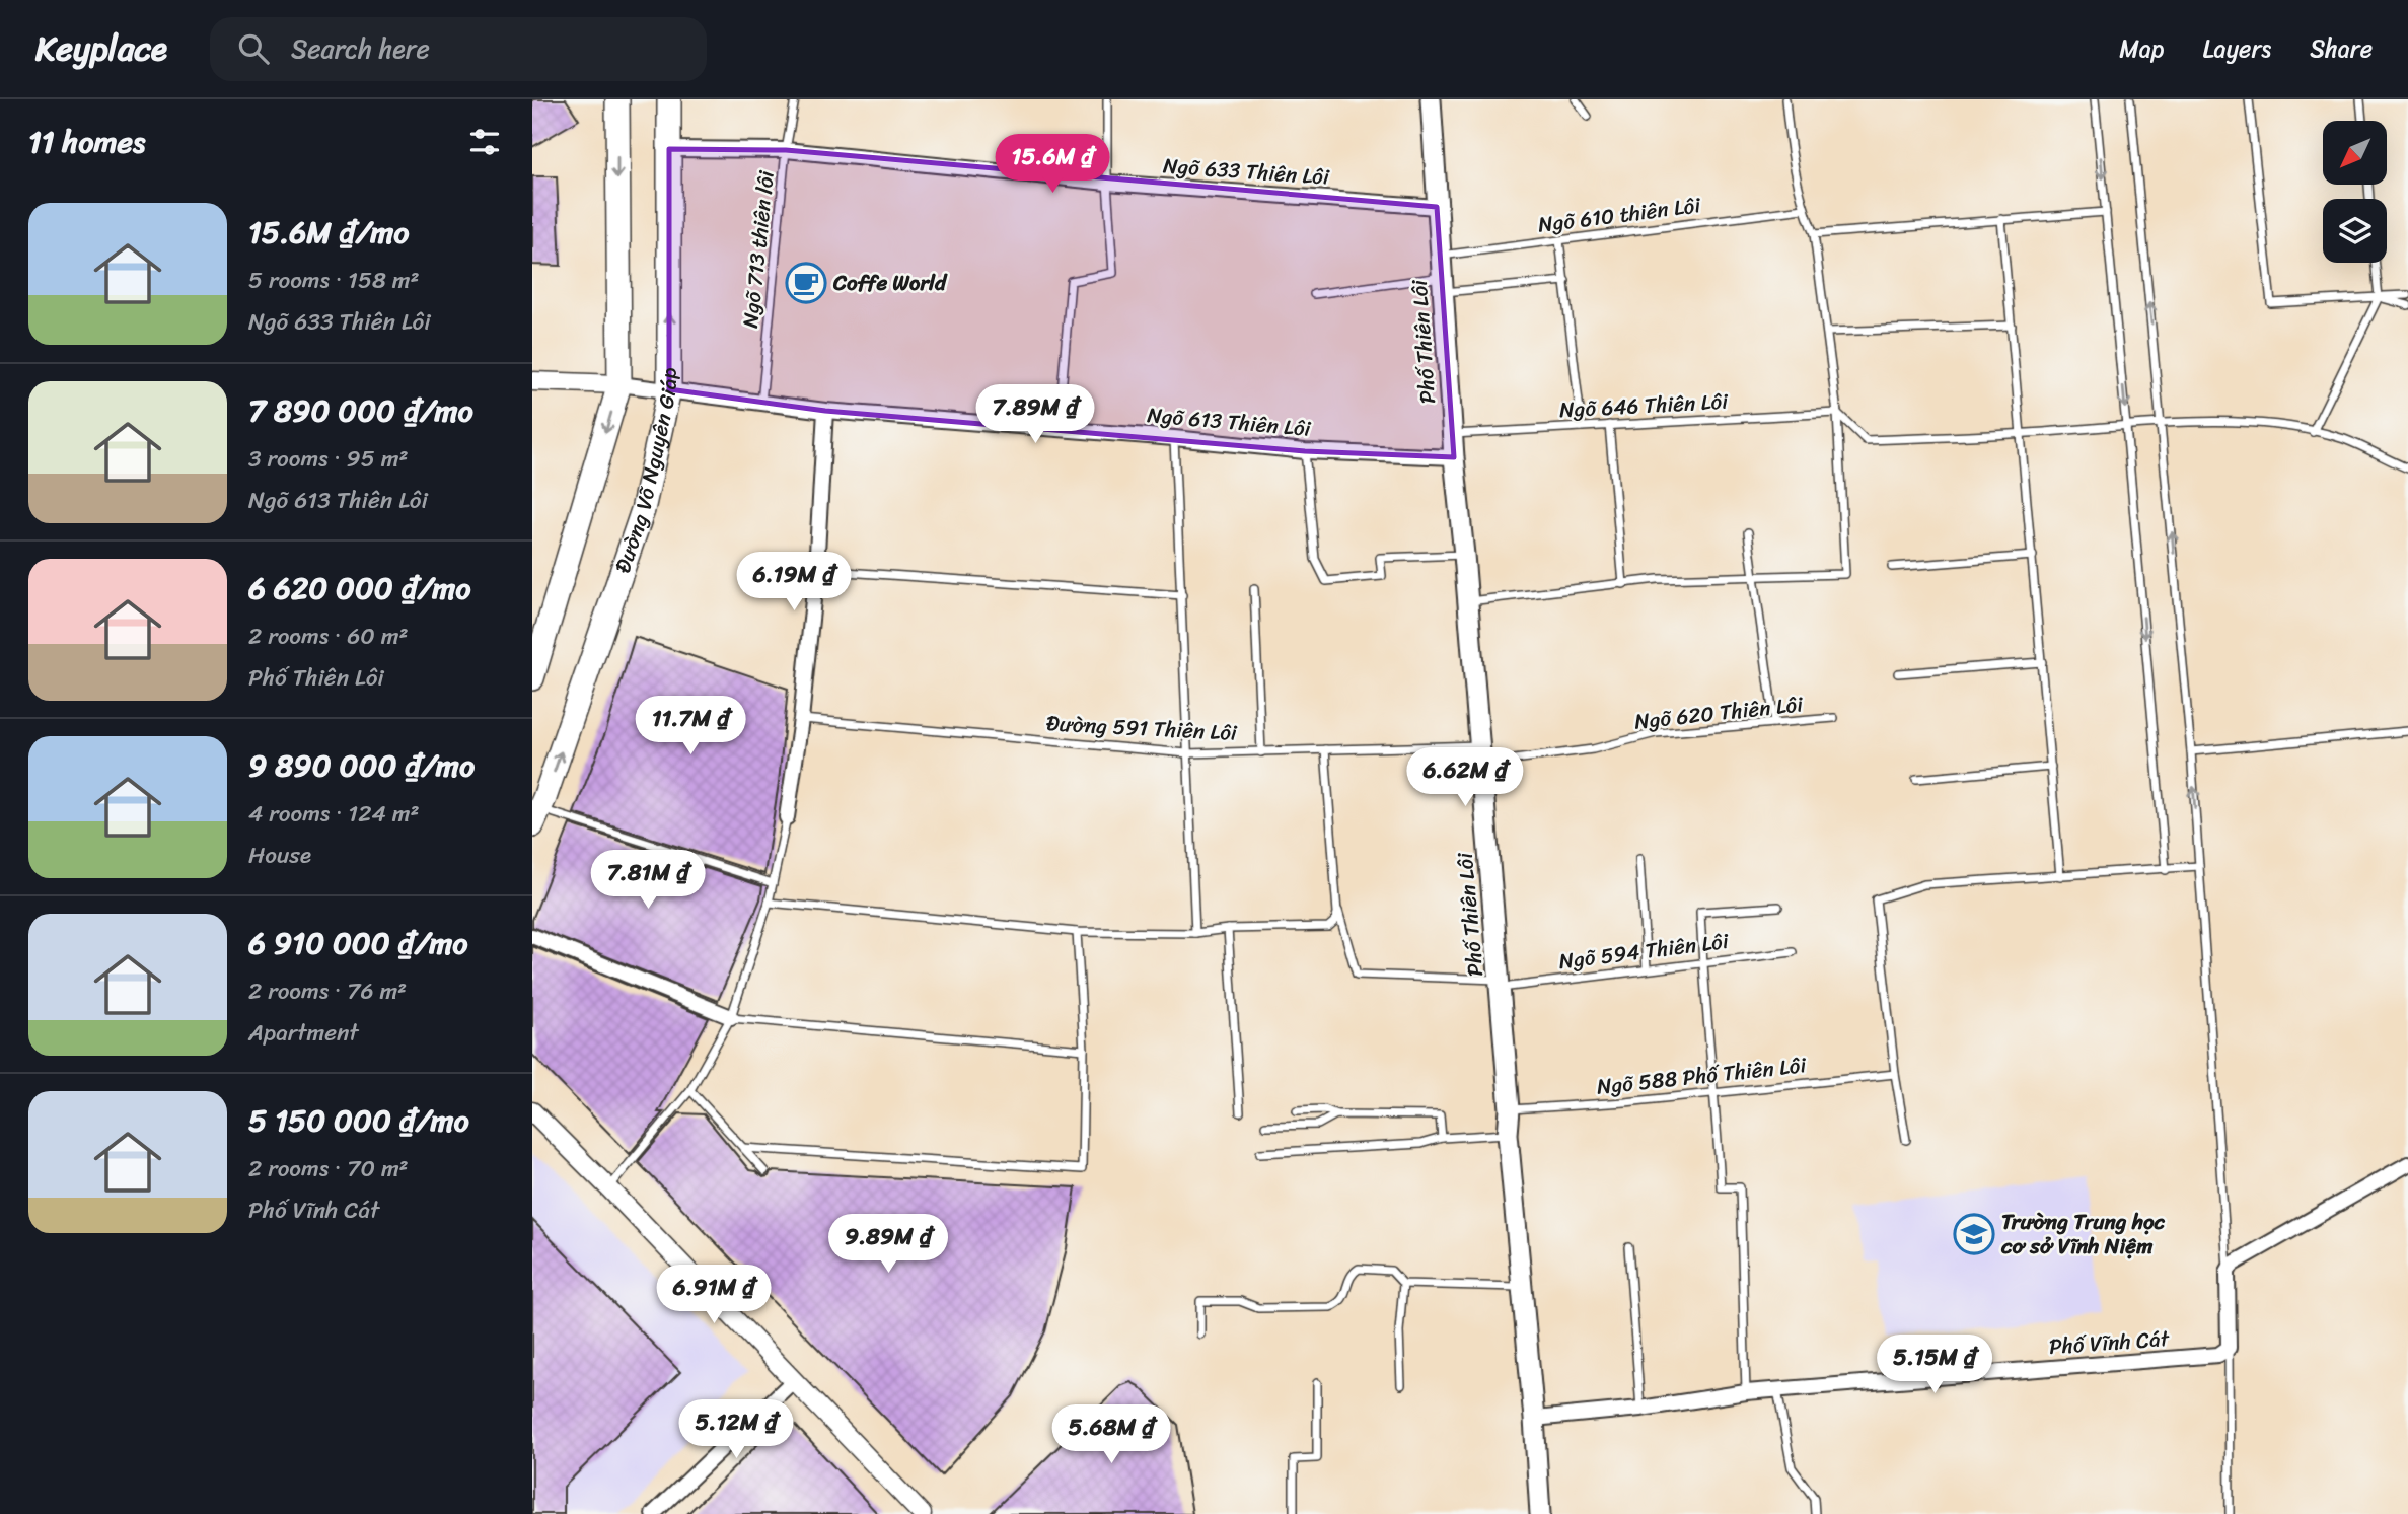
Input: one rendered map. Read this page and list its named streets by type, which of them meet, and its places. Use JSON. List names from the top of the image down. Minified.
{"streets":{"main road":["Phố Thiên Lôi","Đường Võ Nguyên Giáp"],"street":["Ngõ 633 Thiên Lôi","Ngõ 613 Thiên Lôi","Phố Vĩnh Cát"],"lane":["Ngõ 610 thiên Lôi","Ngõ 713 thiên lôi","Ngõ 646 Thiên Lôi","Ngõ 620 Thiên Lôi","Đường 591 Thiên Lôi","Ngõ 594 Thiên Lôi","Ngõ 588 Phố Thiên Lôi"]},"crossings":[["Ngõ 633 Thiên Lôi","Ngõ 713 thiên lôi"],["Ngõ 633 Thiên Lôi","Phố Thiên Lôi"],["Ngõ 633 Thiên Lôi","Đường Võ Nguyên Giáp"],["Ngõ 610 thiên Lôi","Phố Thiên Lôi"],["Ngõ 713 thiên lôi","Ngõ 613 Thiên Lôi"],["Phố Thiên Lôi","Ngõ 646 Thiên Lôi"],["Phố Thiên Lôi","Ngõ 613 Thiên Lôi"],["Phố Thiên Lôi","Ngõ 620 Thiên Lôi"],["Phố Thiên Lôi","Đường 591 Thiên Lôi"],["Phố Thiên Lôi","Ngõ 594 Thiên Lôi"],["Phố Thiên Lôi","Ngõ 588 Phố Thiên Lôi"],["Phố Thiên Lôi","Phố Vĩnh Cát"],["Ngõ 613 Thiên Lôi","Đường Võ Nguyên Giáp"],["Ngõ 620 Thiên Lôi","Đường 591 Thiên Lôi"]],"places":{"cafe":["Coffe World"],"school or university":["Trường Trung học cơ sở Vĩnh Niệm"]},"north":"bottom left","page":{"header":"Keyplace","search":"Search here","nav":["Map","Layers","Share"],"heading":"11 homes","price":["15.6M ₫","7.89M ₫","6.19M ₫","11.7M ₫","6.62M ₫","7.81M ₫","9.89M ₫","6.91M ₫","5.15M ₫","5.12M ₫","5.68M ₫"],"list":[{"name":"15.6M ₫/mo","note":"5 rooms · 158 m² · Ngõ 633 Thiên Lôi"},{"name":"7 890 000 ₫/mo","note":"3 rooms · 95 m² · Ngõ 613 Thiên Lôi"},{"name":"6 620 000 ₫/mo","note":"2 rooms · 60 m² · Phố Thiên Lôi"},{"name":"9 890 000 ₫/mo","note":"4 rooms · 124 m² · House"},{"name":"6 910 000 ₫/mo","note":"2 rooms · 76 m² · Apartment"},{"name":"5 150 000 ₫/mo","note":"2 rooms · 70 m² · Phố Vĩnh Cát"}]}}
